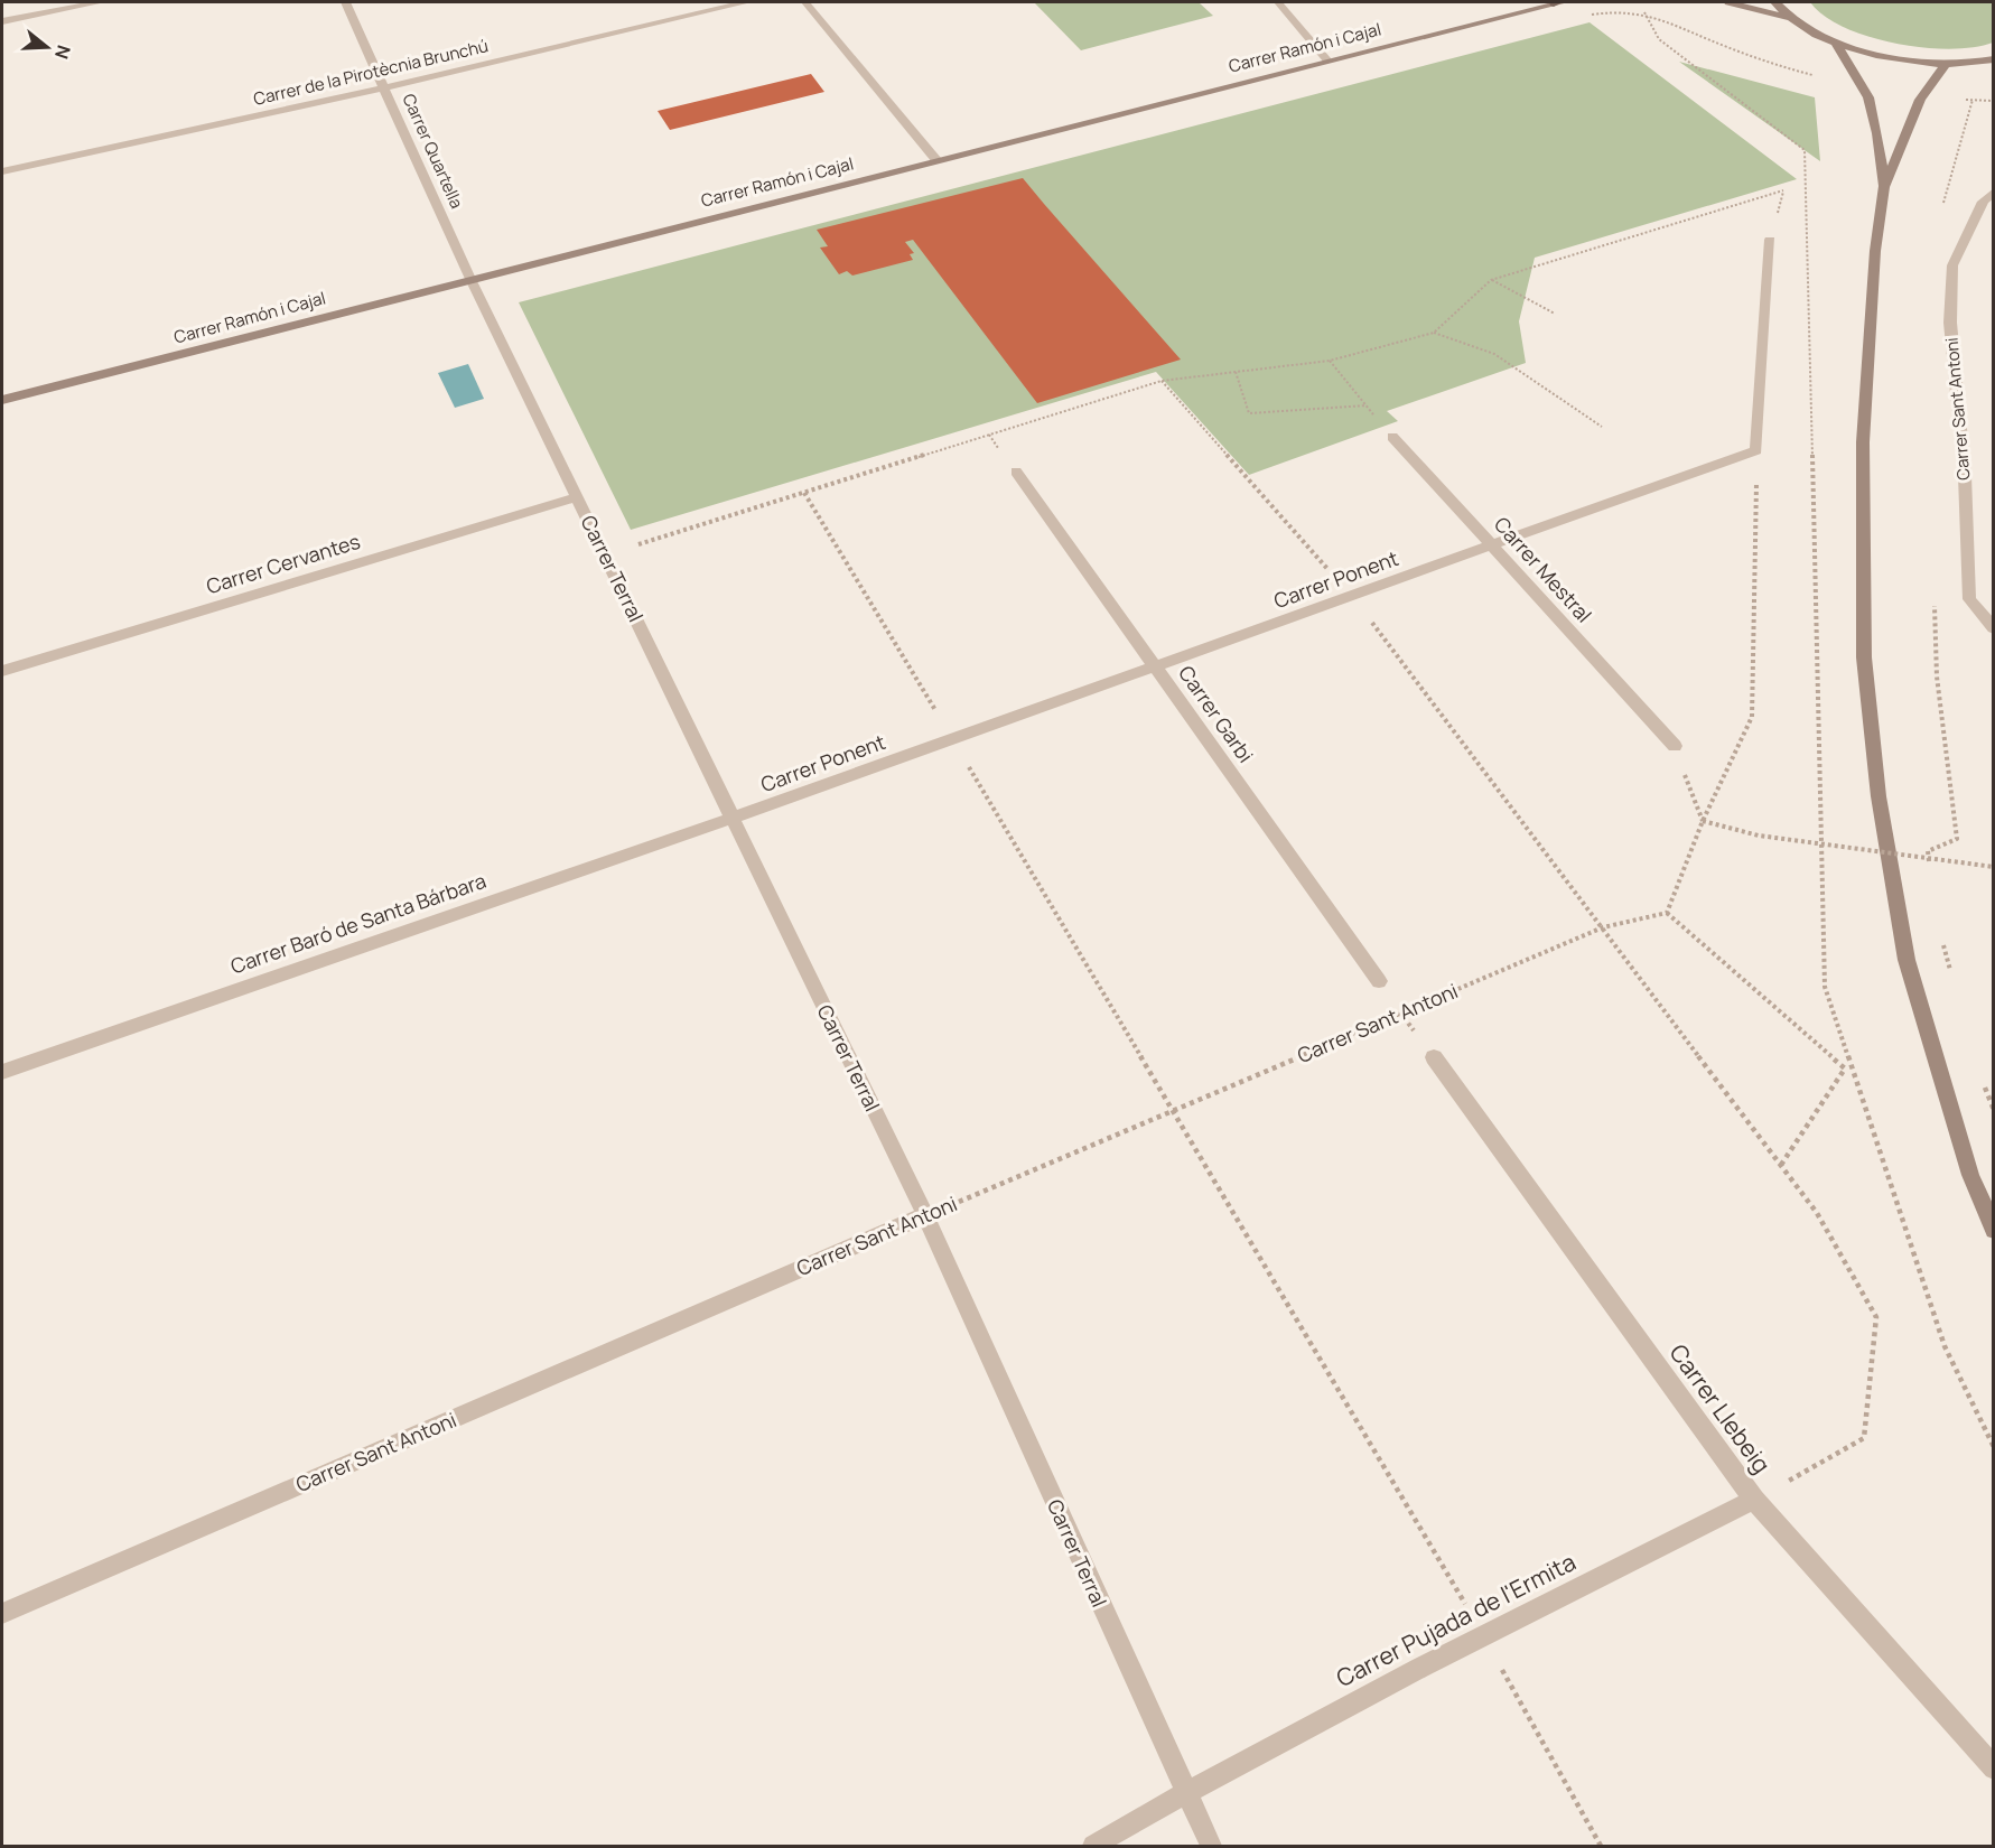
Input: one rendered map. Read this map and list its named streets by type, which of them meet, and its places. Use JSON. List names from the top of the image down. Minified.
{"streets":{"main road":["Carrer Ramón i Cajal"],"street":["Carrer de la Pirotècnia Brunchú","Carrer Quartella","Carrer Sant Antoni","Carrer Cervantes","Carrer Terral","Carrer Mestral","Carrer Ponent","Carrer Garbi","Carrer Baró de Santa Bárbara","Carrer Llebeig","Carrer Pujada de l'Ermita"]},"crossings":[["Carrer Ramón i Cajal","Carrer Quartella"],["Carrer Ramón i Cajal","Carrer Terral"],["Carrer de la Pirotècnia Brunchú","Carrer Quartella"],["Carrer Quartella","Carrer Terral"],["Carrer Sant Antoni","Carrer Terral"],["Carrer Cervantes","Carrer Terral"],["Carrer Terral","Carrer Ponent"],["Carrer Terral","Carrer Baró de Santa Bárbara"],["Carrer Terral","Carrer Pujada de l'Ermita"],["Carrer Mestral","Carrer Ponent"],["Carrer Ponent","Carrer Garbi"],["Carrer Ponent","Carrer Baró de Santa Bárbara"],["Carrer Llebeig","Carrer Pujada de l'Ermita"]],"north":"right"}
